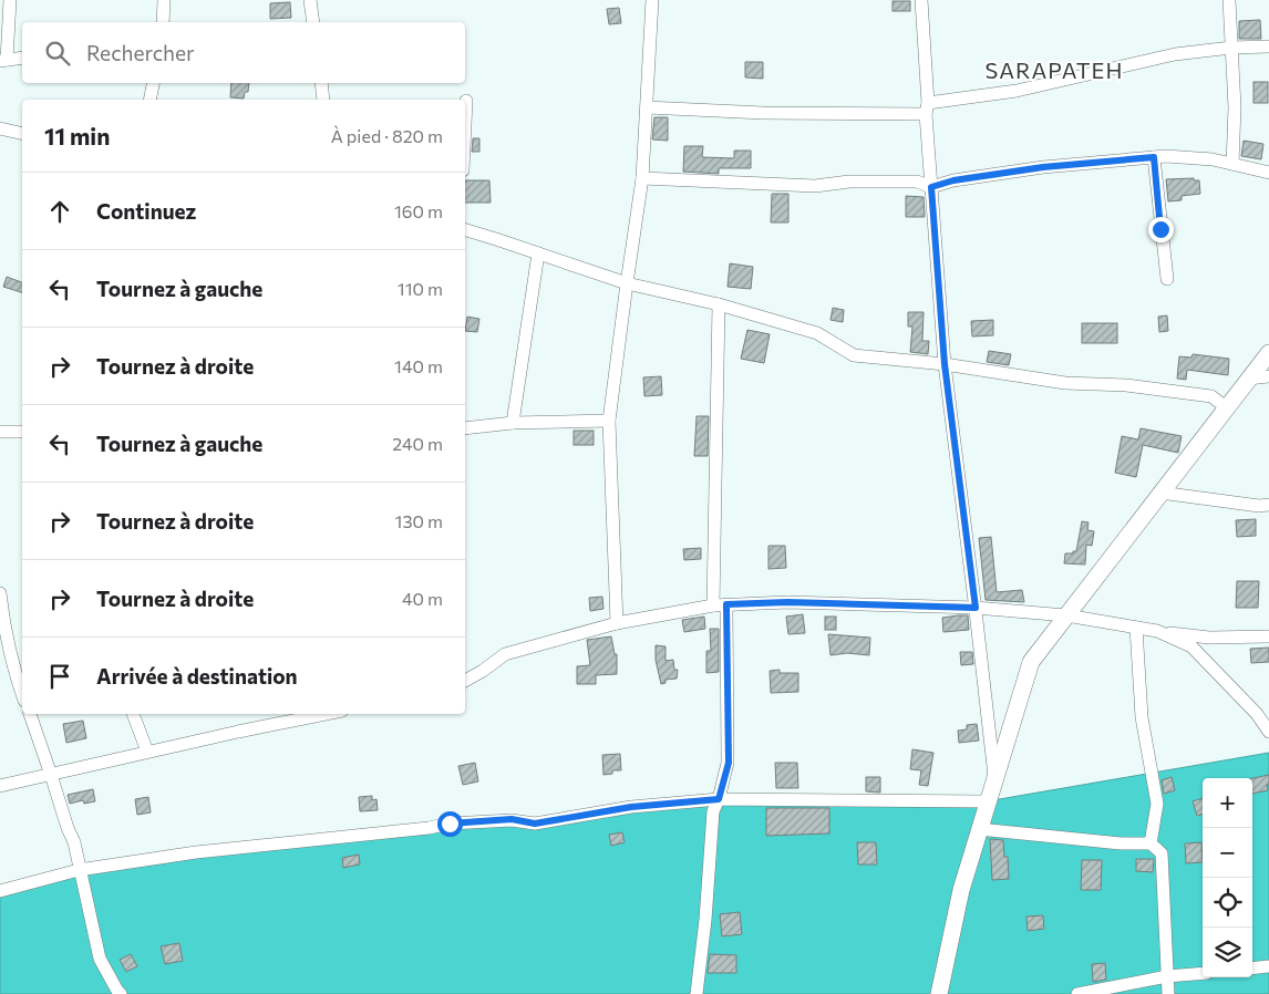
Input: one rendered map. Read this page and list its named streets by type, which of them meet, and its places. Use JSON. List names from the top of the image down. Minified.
{"districts":["SARAPATEH"],"page":{"search":"Rechercher","heading":["11 min","À pied · 820 m"],"list":[["Continuez","160 m"],["Tournez à gauche","110 m"],["Tournez à droite","140 m"],["Tournez à gauche","240 m"],["Tournez à droite","130 m"],["Tournez à droite","40 m"],"Arrivée à destination"],"map_buttons":["+","−"]}}
